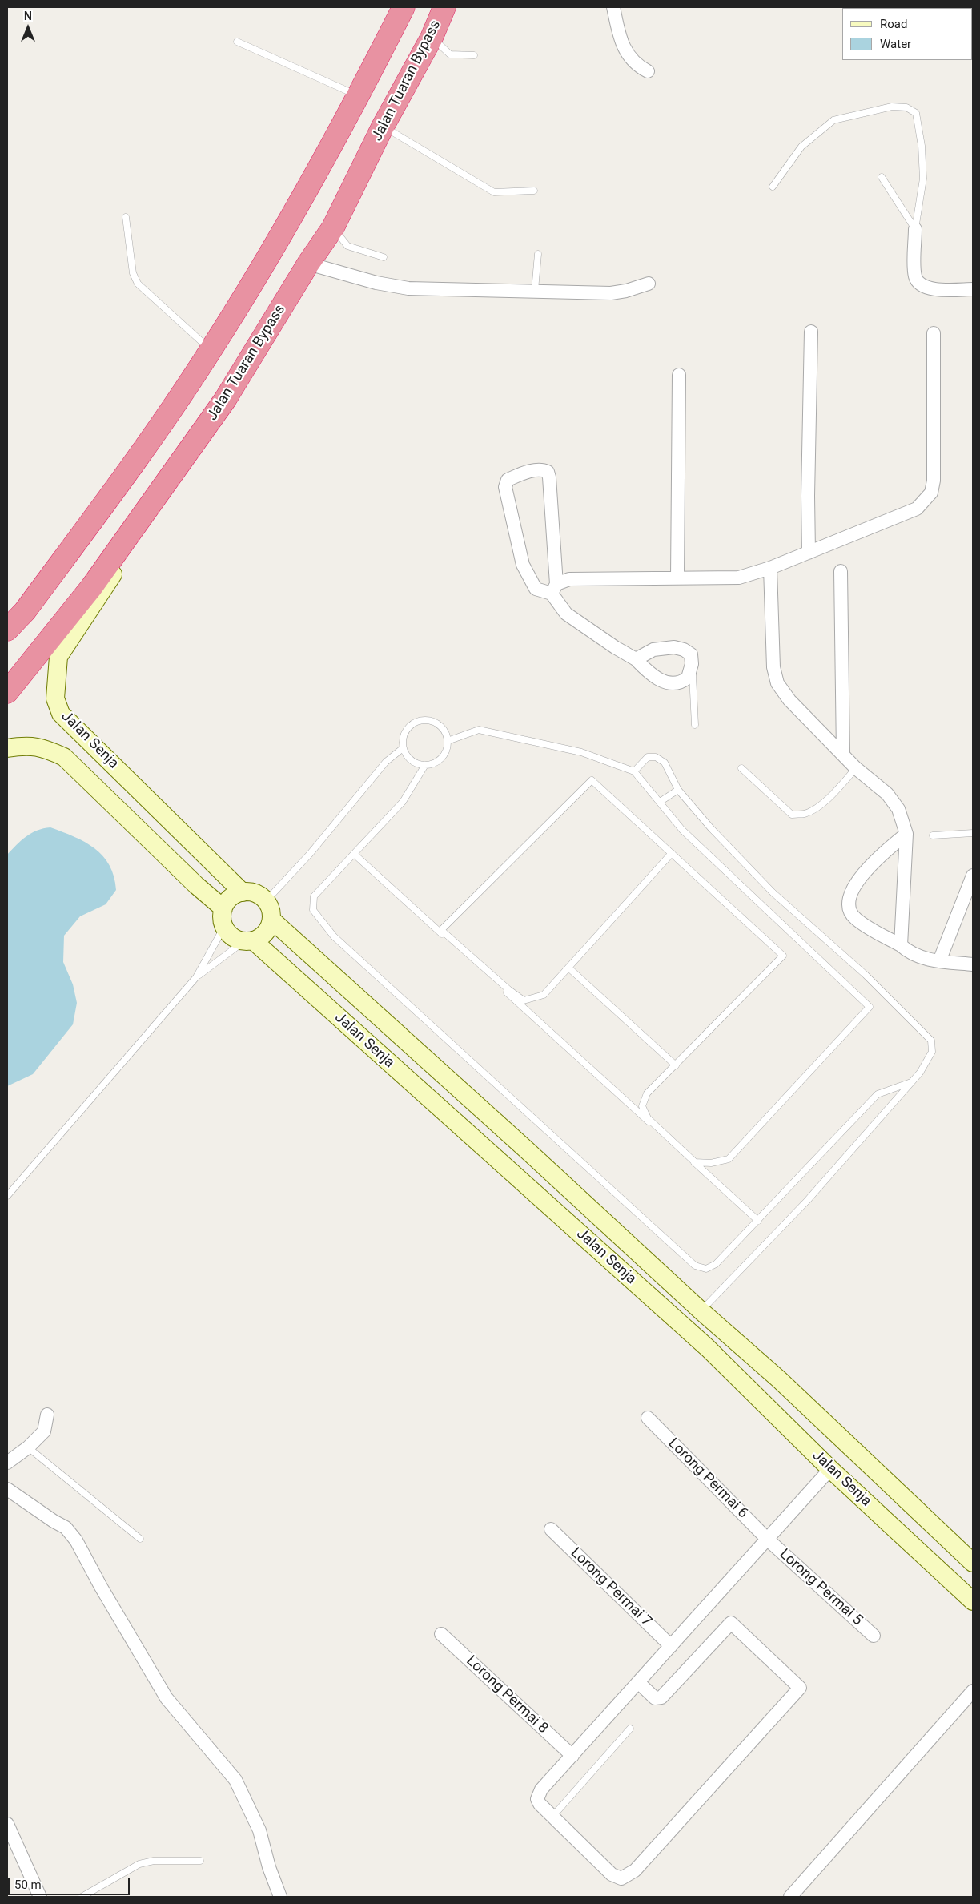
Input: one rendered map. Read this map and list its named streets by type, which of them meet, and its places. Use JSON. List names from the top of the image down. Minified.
{"streets":{"highway":["Jalan Tuaran Bypass"],"main road":["Jalan Senja"],"street":["Lorong Permai 6","Lorong Permai 7","Lorong Permai 5","Lorong Permai 8"]},"crossings":[["Jalan Tuaran Bypass","Jalan Senja"],["Lorong Permai 6","Lorong Permai 5"]],"legend":["Road","Water"],"scale_bar":"50 m","north":"top"}
